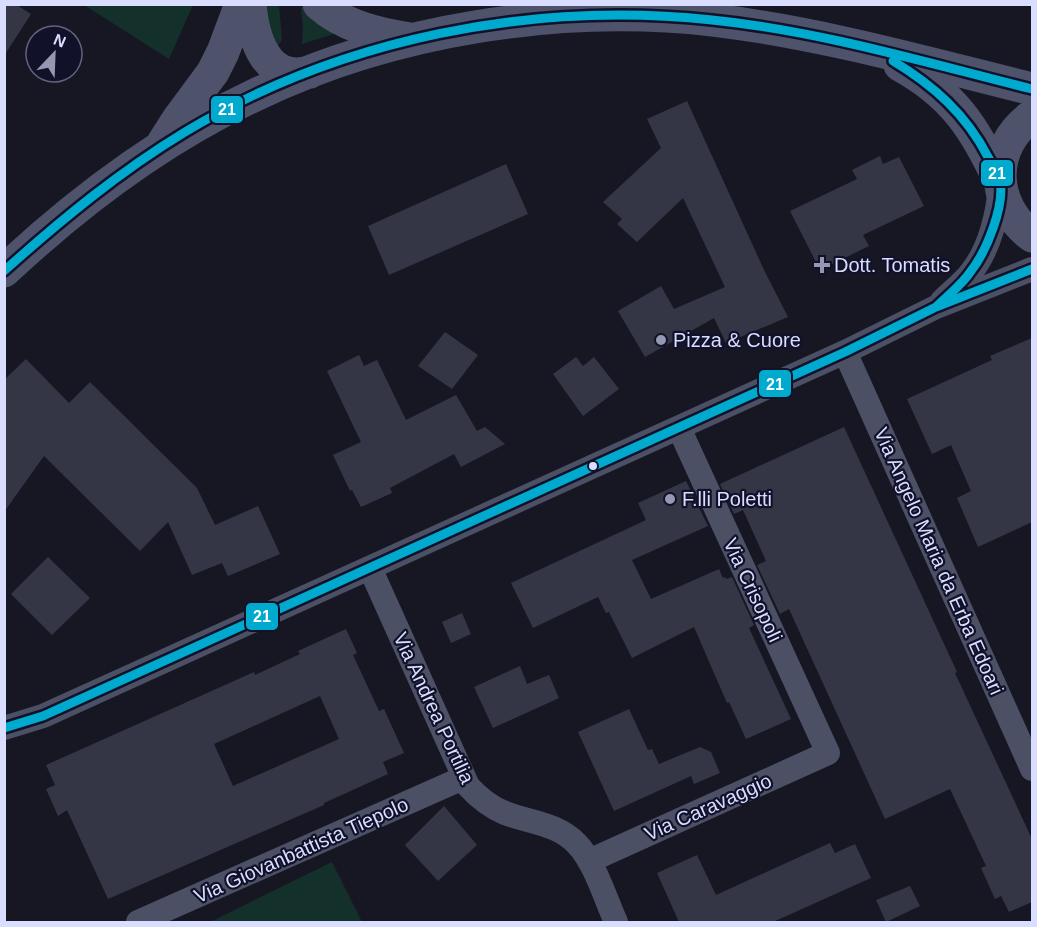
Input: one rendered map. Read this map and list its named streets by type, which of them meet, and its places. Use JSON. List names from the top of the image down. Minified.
{"streets":{"street":["Via Angelo Maria da Erba Edoari","Via Crisopoli","Via Andrea Portilia","Via Caravaggio","Via Giovanbattista Tiepolo"]},"crossings":[["Via Crisopoli","Via Caravaggio"],["Via Andrea Portilia","Via Caravaggio"],["Via Andrea Portilia","Via Giovanbattista Tiepolo"]],"places":{"health":["Dott. Tomatis"],"other":["Pizza & Cuore","F.lli Poletti"]},"lines":["transit line 21"],"north":"top right"}
